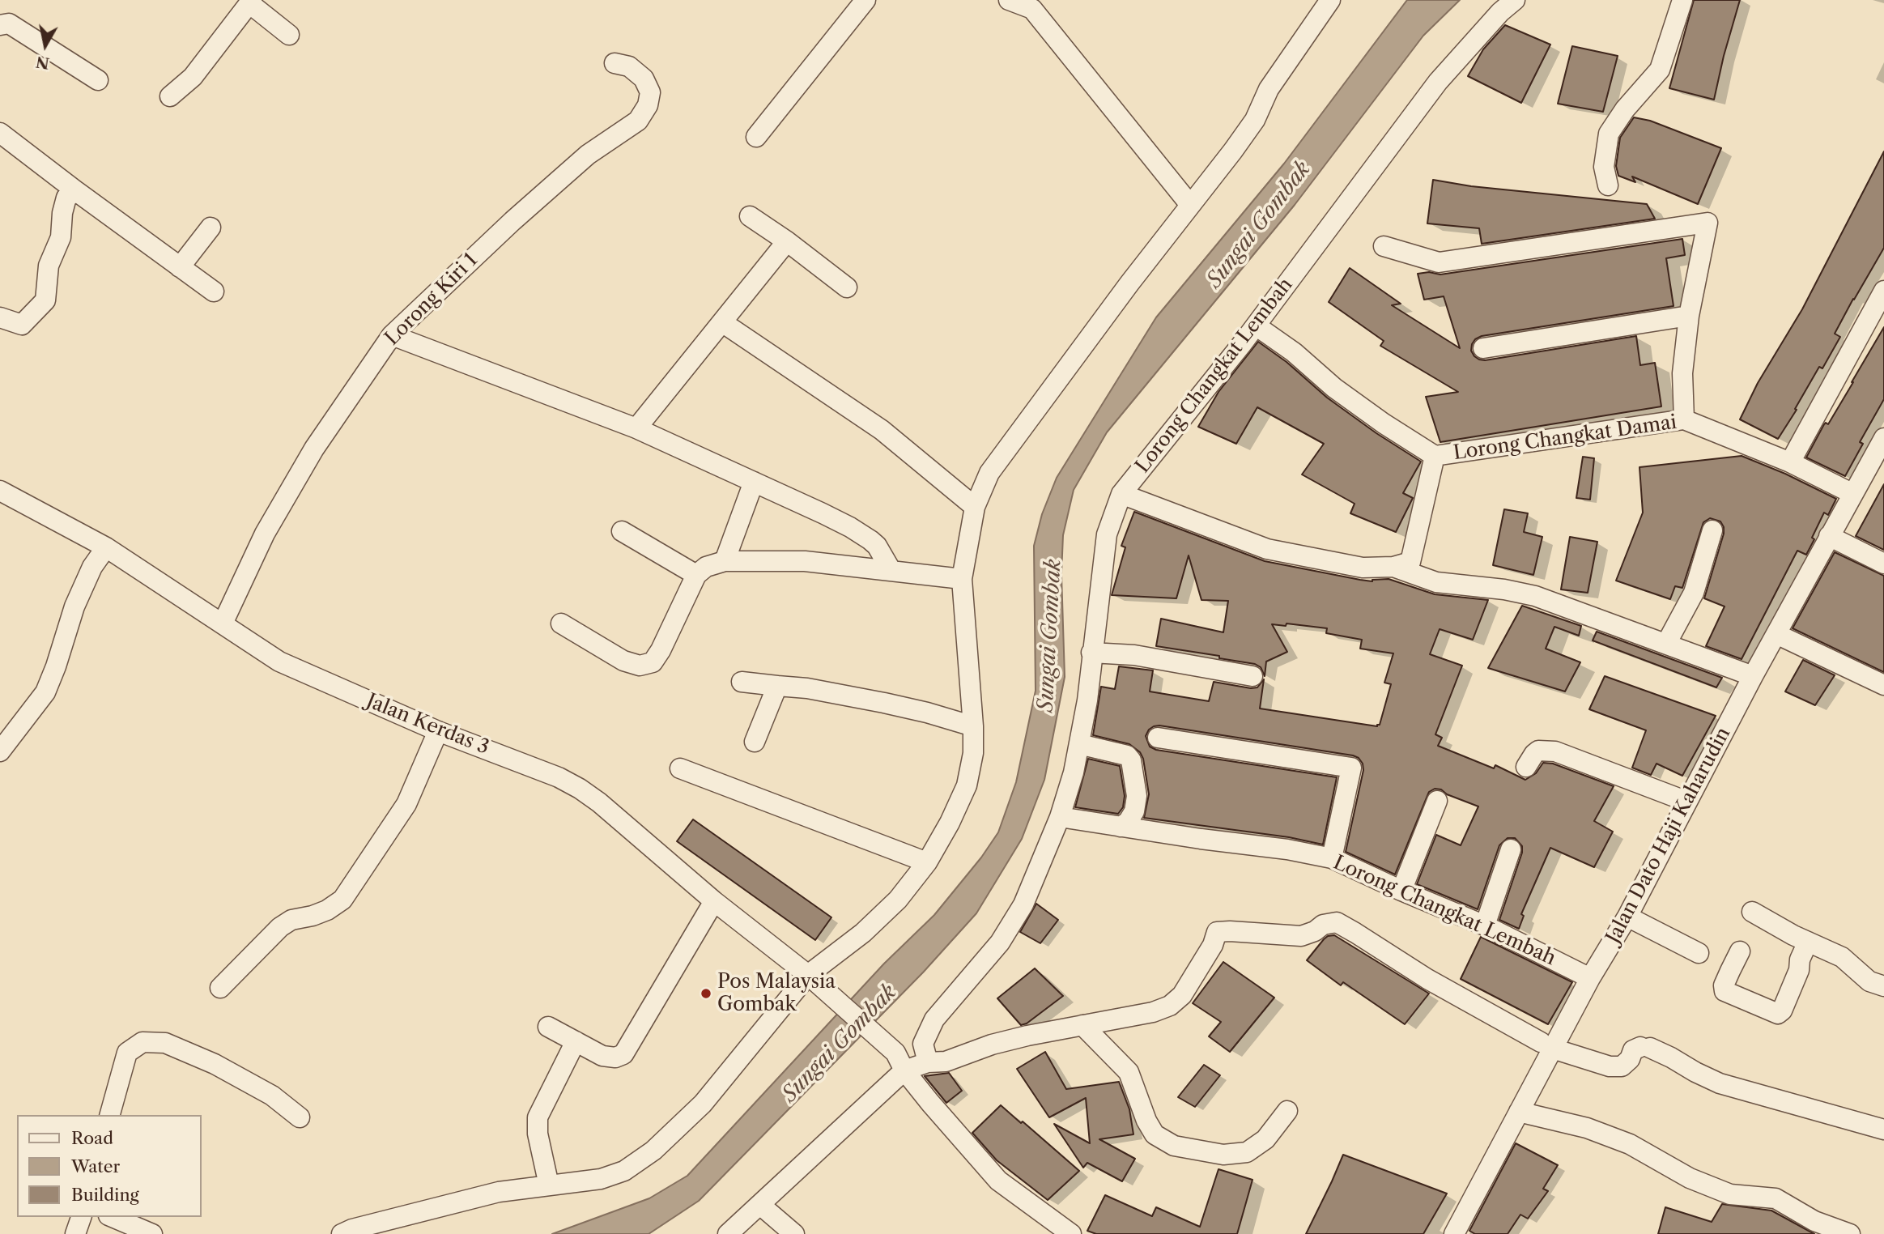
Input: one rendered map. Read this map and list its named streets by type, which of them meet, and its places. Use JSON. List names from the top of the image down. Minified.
{"streets":{"street":["Lorong Kiri 1","Lorong Changkat Lembah","Lorong Changkat Damai","Jalan Kerdas 3","Jalan Dato Haji Kaharudin"]},"crossings":[["Lorong Kiri 1","Jalan Kerdas 3"],["Lorong Changkat Lembah","Jalan Dato Haji Kaharudin"],["Lorong Changkat Damai","Jalan Dato Haji Kaharudin"]],"water":["Sungai Gombak"],"places":["Pos Malaysia Gombak"],"legend":["Road","Water","Building"],"north":"bottom"}
